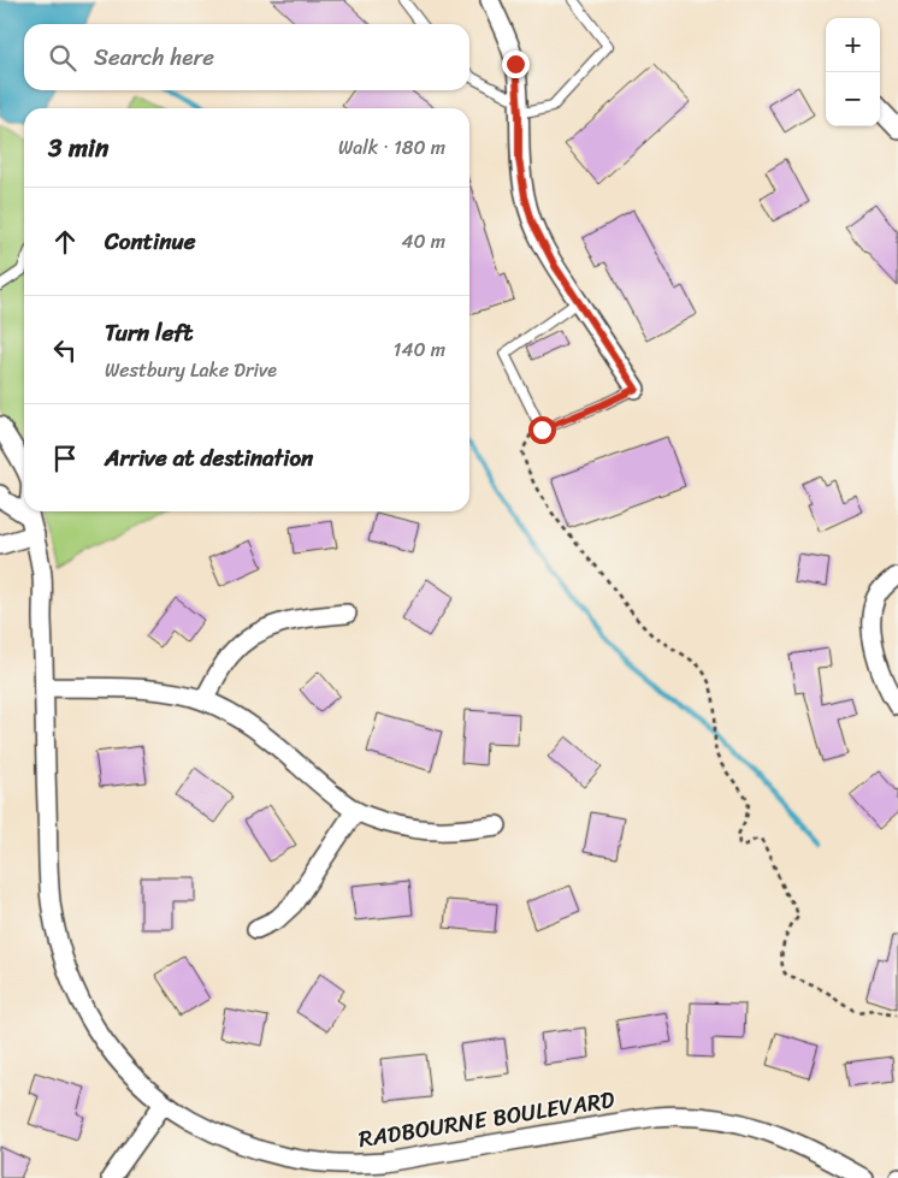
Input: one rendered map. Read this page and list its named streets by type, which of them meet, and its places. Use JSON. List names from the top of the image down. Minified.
{"streets":{"street":["RADBOURNE BOULEVARD"]},"page":{"map_buttons":["+","−"],"search":"Search here","heading":["3 min","Walk · 180 m"],"list":[["Continue","40 m"],["Turn left","Westbury Lake Drive","140 m"],"Arrive at destination"]}}
